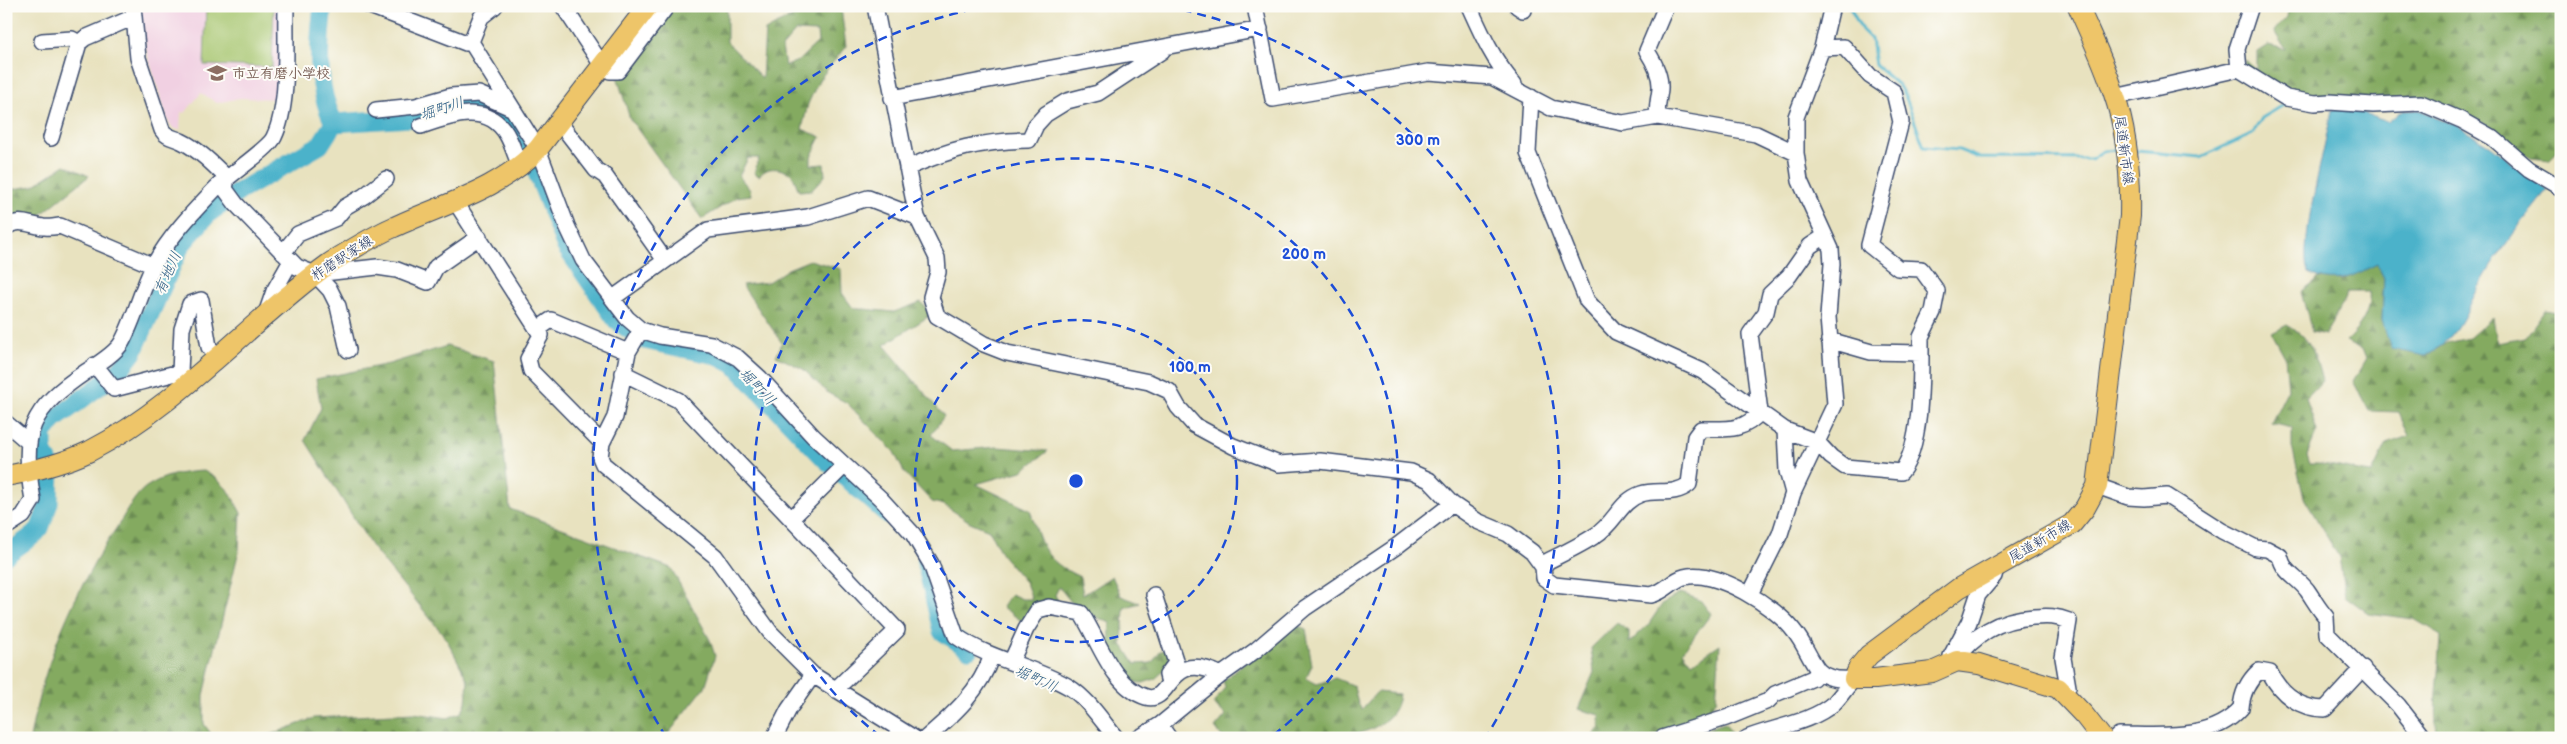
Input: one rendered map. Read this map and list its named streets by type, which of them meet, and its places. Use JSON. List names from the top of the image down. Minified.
{"streets":{"main road":["尾道新市線","柞磨駅家線"]},"water":["堀町川","有地川"],"places":{"school or university":["市立有磨小学校"]},"rings":["300 m","200 m","100 m"]}
